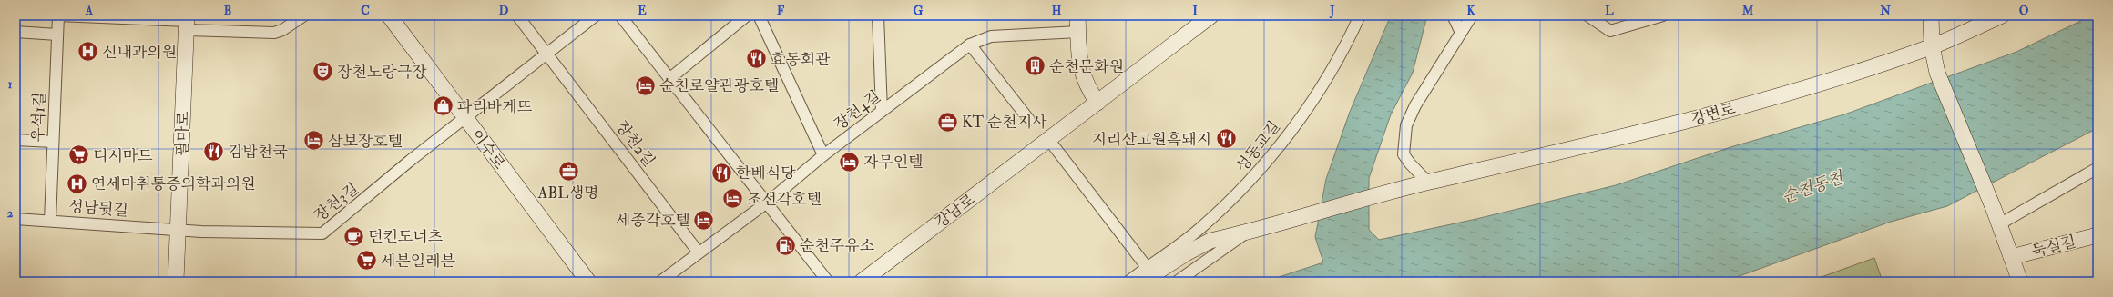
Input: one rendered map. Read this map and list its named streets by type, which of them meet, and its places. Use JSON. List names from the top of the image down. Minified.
{"streets":{"main road":["강변로","팔마로","이수로","강남로","둑실길"],"street":["장천4길","우석1길","장천2길","성동교길","장천3길","성남뒷길"]},"crossings":[["장천4길","장천2길"],["우석1길","성남뒷길"],["팔마로","장천3길"],["팔마로","성남뒷길"],["이수로","장천3길"],["장천3길","성남뒷길"]],"water":["순천동천"],"places":{"hospital":["신내과의원","연세마취통증의학과의원"],"restaurant":["효동회관","지리산고원흑돼지","김밥천국","한베식당"],"building":["순천문화원"],"theatre":["장천노랑극장"],"hotel":["순천로얄관광호텔","삼보장호텔","자무인텔","조선각호텔","세종각호텔"],"shop":["파리바게뜨"],"office":["KT 순천지사","ABL생명"],"supermarket":["디시마트","세븐일레븐"],"cafe":["던킨도너츠"],"fuel station":["순천주유소"]},"grid":{"columns":["A","B","C","D","E","F","G","H","I","J","K","L","M","N","O"],"rows":["1","2"]}}
